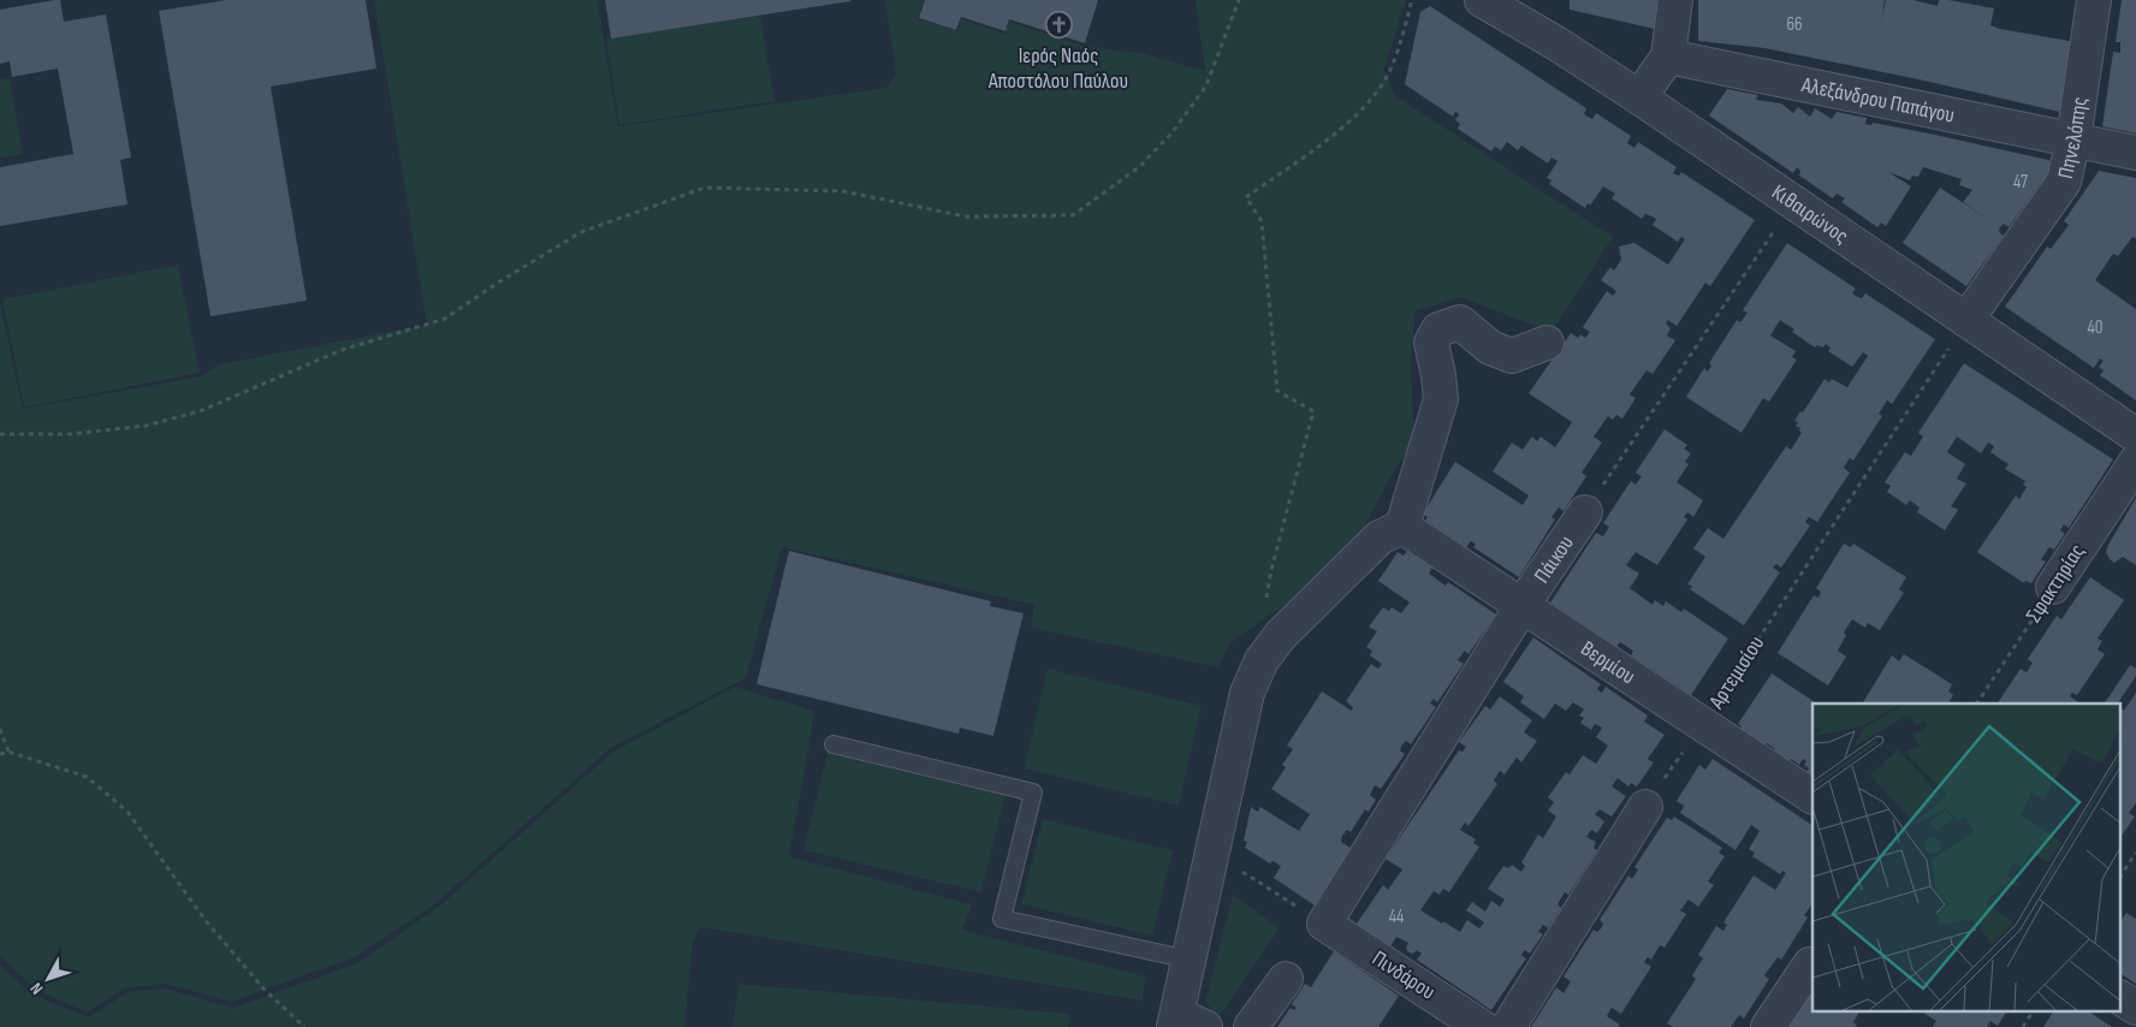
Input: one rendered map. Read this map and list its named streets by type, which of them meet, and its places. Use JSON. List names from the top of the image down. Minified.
{"streets":{"street":["Αλεξάνδρου Παπάγου","Πηνελόπης","Κιθαιρώνος","Πάικου","Σφακτηρίας","Βερμίου","Πινδάρου"],"path":["Αρτεμισίου"]},"crossings":[["Αλεξάνδρου Παπάγου","Πηνελόπης"],["Πηνελόπης","Κιθαιρώνος"],["Πηνελόπης","Αρτεμισίου"],["Κιθαιρώνος","Πάικου"],["Κιθαιρώνος","Αρτεμισίου"],["Πάικου","Βερμίου"],["Πάικου","Πινδάρου"],["Βερμίου","Αρτεμισίου"]],"places":{"church":["Ιερός Ναός Αποστόλου Παύλου"]},"house_numbers":["66","47","40","44"],"north":"bottom left"}
